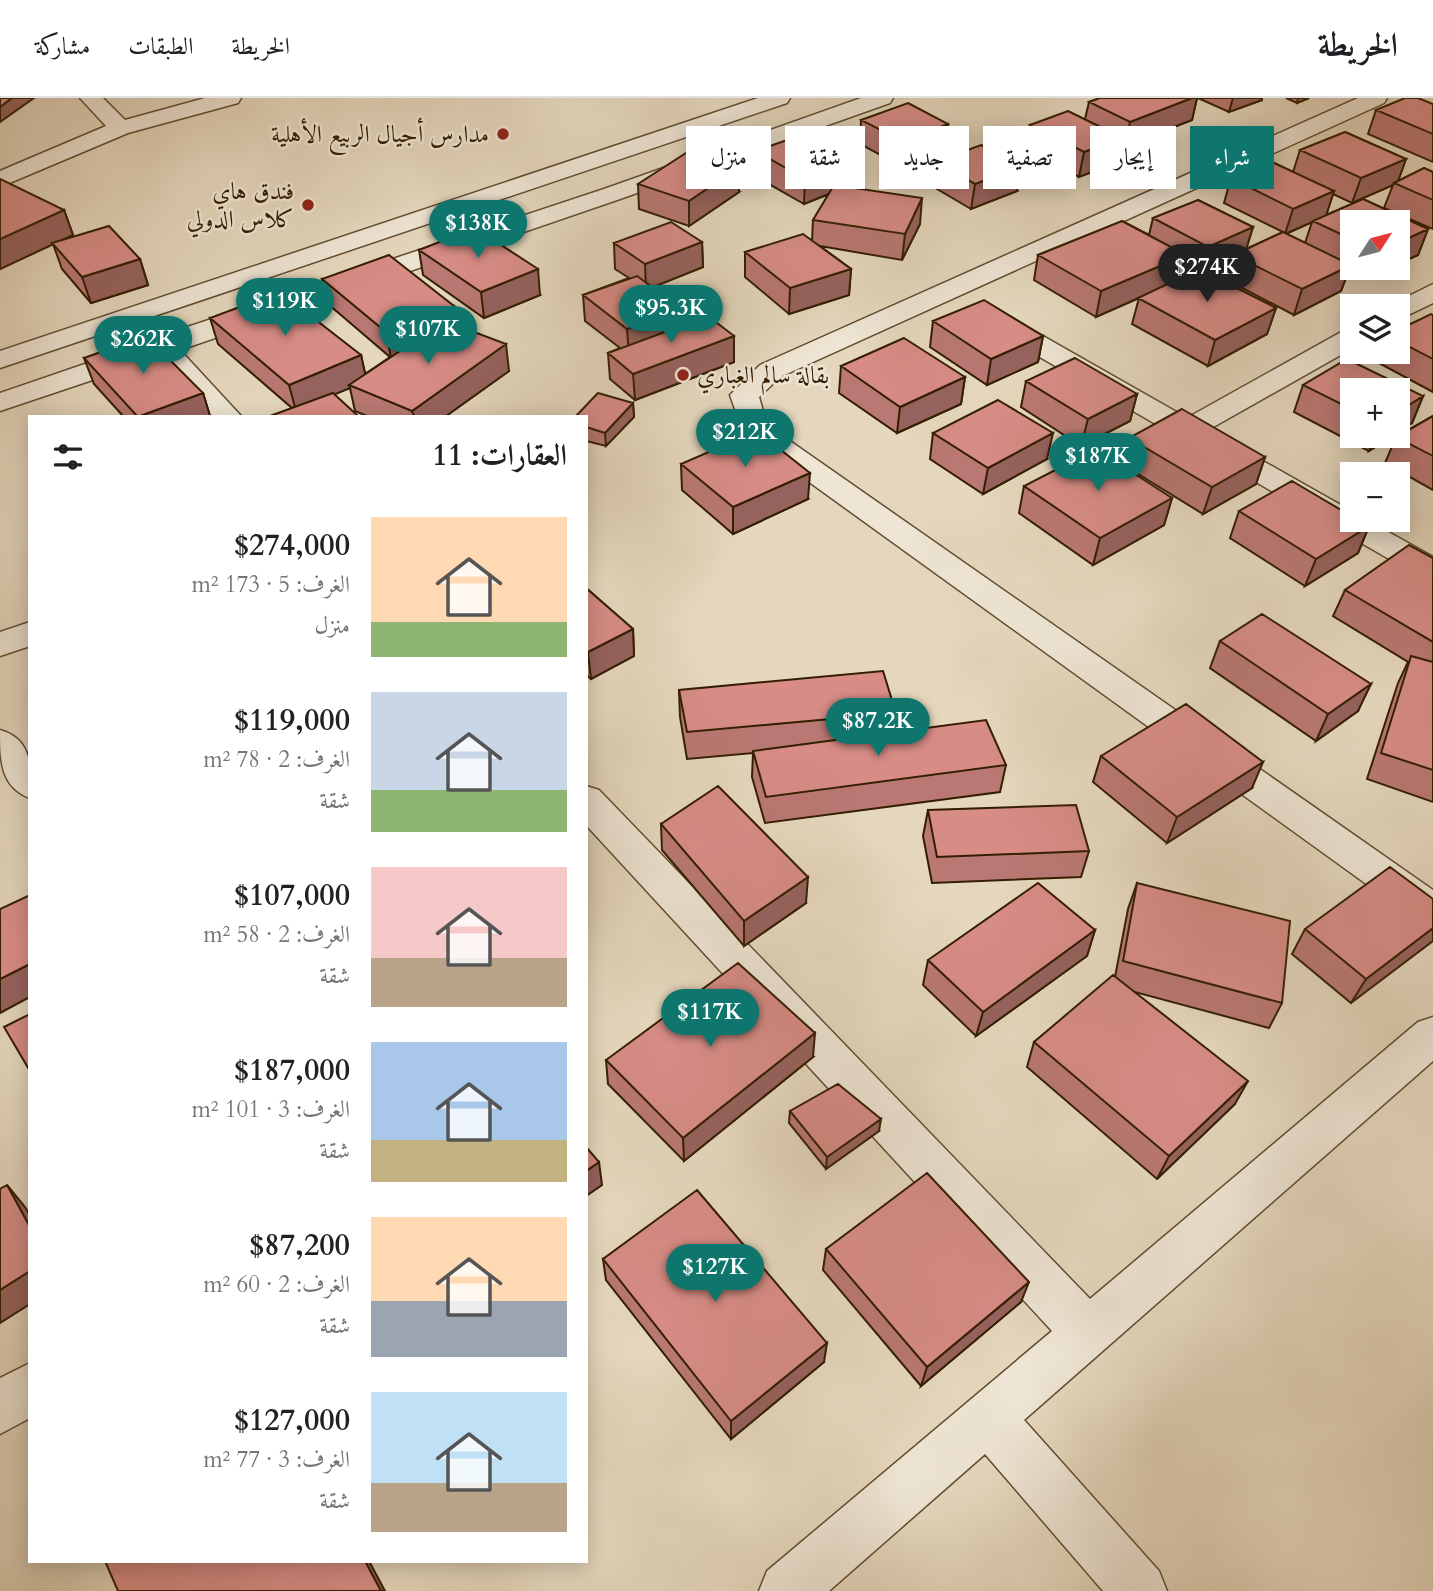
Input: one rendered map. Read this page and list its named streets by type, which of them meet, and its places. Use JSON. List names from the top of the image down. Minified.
{"places":["مدارس أجيال الربيع الأهلية","فندق هاي كلاس الدولي","بقالة سالم الغباري"],"north":"top right","page":{"header":"الخريطة","nav":["الخريطة","الطبقات","مشاركة"],"chip":["شراء","إيجار","تصفية","جديد","شقة","منزل"],"price":["$138K","$274K","$119K","$95.3K","$107K","$262K","$212K","$187K","$87.2K","$117K","$127K"],"map_buttons":["+","−"],"heading":"العقارات: 11","list":[{"name":"$274,000","note":"الغرف: 5 · 173 m² · منزل"},{"name":"$119,000","note":"الغرف: 2 · 78 m² · شقة"},{"name":"$107,000","note":"الغرف: 2 · 58 m² · شقة"},{"name":"$187,000","note":"الغرف: 3 · 101 m² · شقة"},{"name":"$87,200","note":"الغرف: 2 · 60 m² · شقة"},{"name":"$127,000","note":"الغرف: 3 · 77 m² · شقة"}]}}
